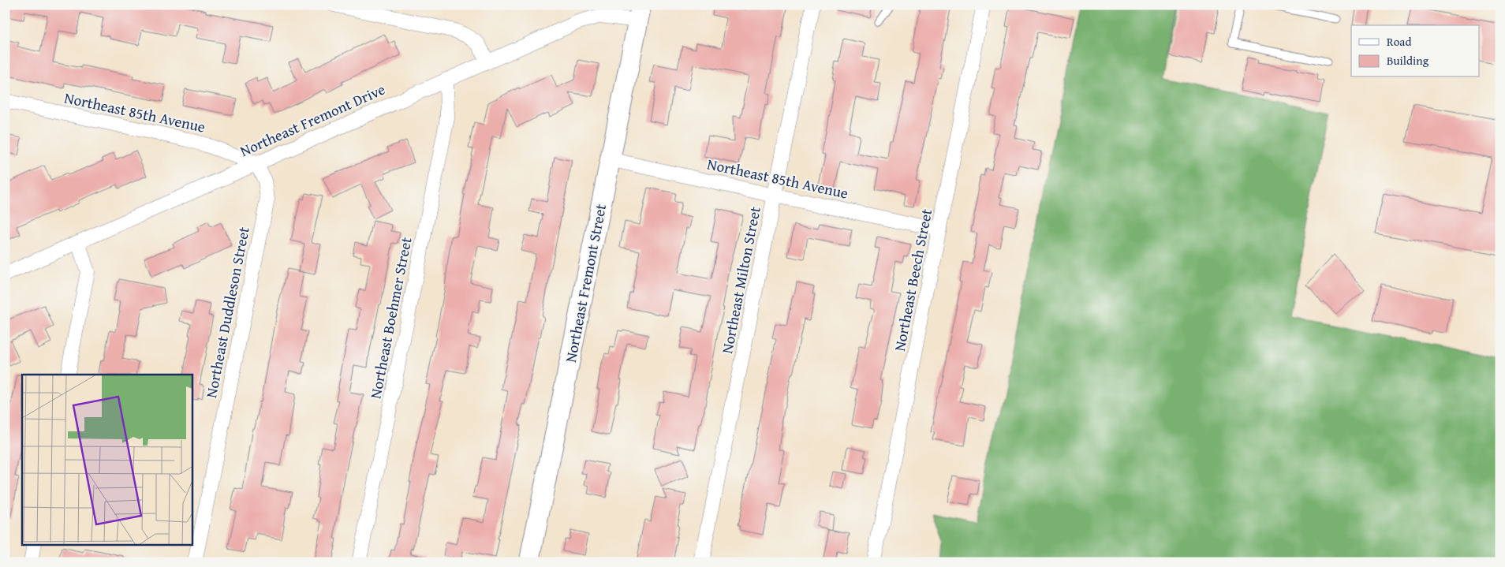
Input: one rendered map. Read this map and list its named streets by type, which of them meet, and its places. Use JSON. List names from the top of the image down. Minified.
{"streets":{"street":["Northeast 85th Avenue","Northeast Fremont Drive","Northeast Milton Street","Northeast Beech Street","Northeast Fremont Street","Northeast Duddleson Street","Northeast Boehmer Street"]},"crossings":[["Northeast 85th Avenue","Northeast Fremont Drive"],["Northeast 85th Avenue","Northeast Milton Street"],["Northeast 85th Avenue","Northeast Beech Street"],["Northeast 85th Avenue","Northeast Fremont Street"],["Northeast 85th Avenue","Northeast Duddleson Street"],["Northeast Fremont Drive","Northeast Fremont Street"],["Northeast Fremont Drive","Northeast Duddleson Street"],["Northeast Fremont Drive","Northeast Boehmer Street"]],"legend":["Road","Building"]}
